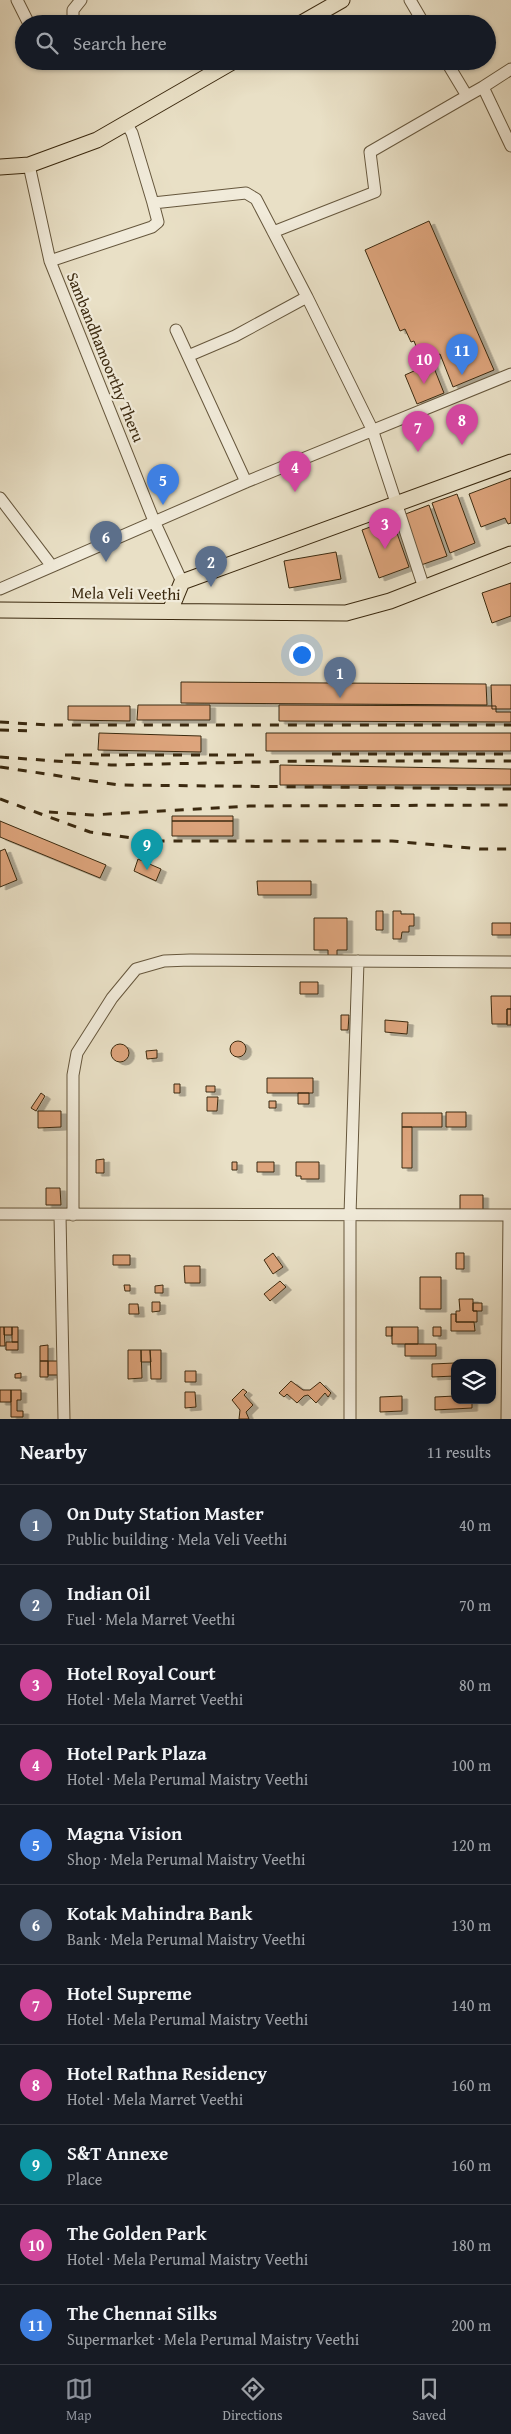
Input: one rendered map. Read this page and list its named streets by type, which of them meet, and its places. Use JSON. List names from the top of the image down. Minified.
{"streets":{"main road":["Mela Veli Veethi"],"street":["Sambandhamoorthy Theru"]},"page":{"search":"Search here","pins":["11","10","8","7","4","5","3","6","2","1","9"],"heading":["Nearby","11 results"],"list":[{"mark":"1","name":"On Duty Station Master","note":"Public building · Mela Veli Veethi","value":"40 m"},{"mark":"2","name":"Indian Oil","note":"Fuel · Mela Marret Veethi","value":"70 m"},{"mark":"3","name":"Hotel Royal Court","note":"Hotel · Mela Marret Veethi","value":"80 m"},{"mark":"4","name":"Hotel Park Plaza","note":"Hotel · Mela Perumal Maistry Veethi","value":"100 m"},{"mark":"5","name":"Magna Vision","note":"Shop · Mela Perumal Maistry Veethi","value":"120 m"},{"mark":"6","name":"Kotak Mahindra Bank","note":"Bank · Mela Perumal Maistry Veethi","value":"130 m"},{"mark":"7","name":"Hotel Supreme","note":"Hotel · Mela Perumal Maistry Veethi","value":"140 m"},{"mark":"8","name":"Hotel Rathna Residency","note":"Hotel · Mela Marret Veethi","value":"160 m"},{"mark":"9","name":"S&T Annexe","note":"Place","value":"160 m"},{"mark":"10","name":"The Golden Park","note":"Hotel · Mela Perumal Maistry Veethi","value":"180 m"},{"mark":"11","name":"The Chennai Silks","note":"Supermarket · Mela Perumal Maistry Veethi","value":"200 m"}],"nav":["Map","Directions","Saved"]}}
